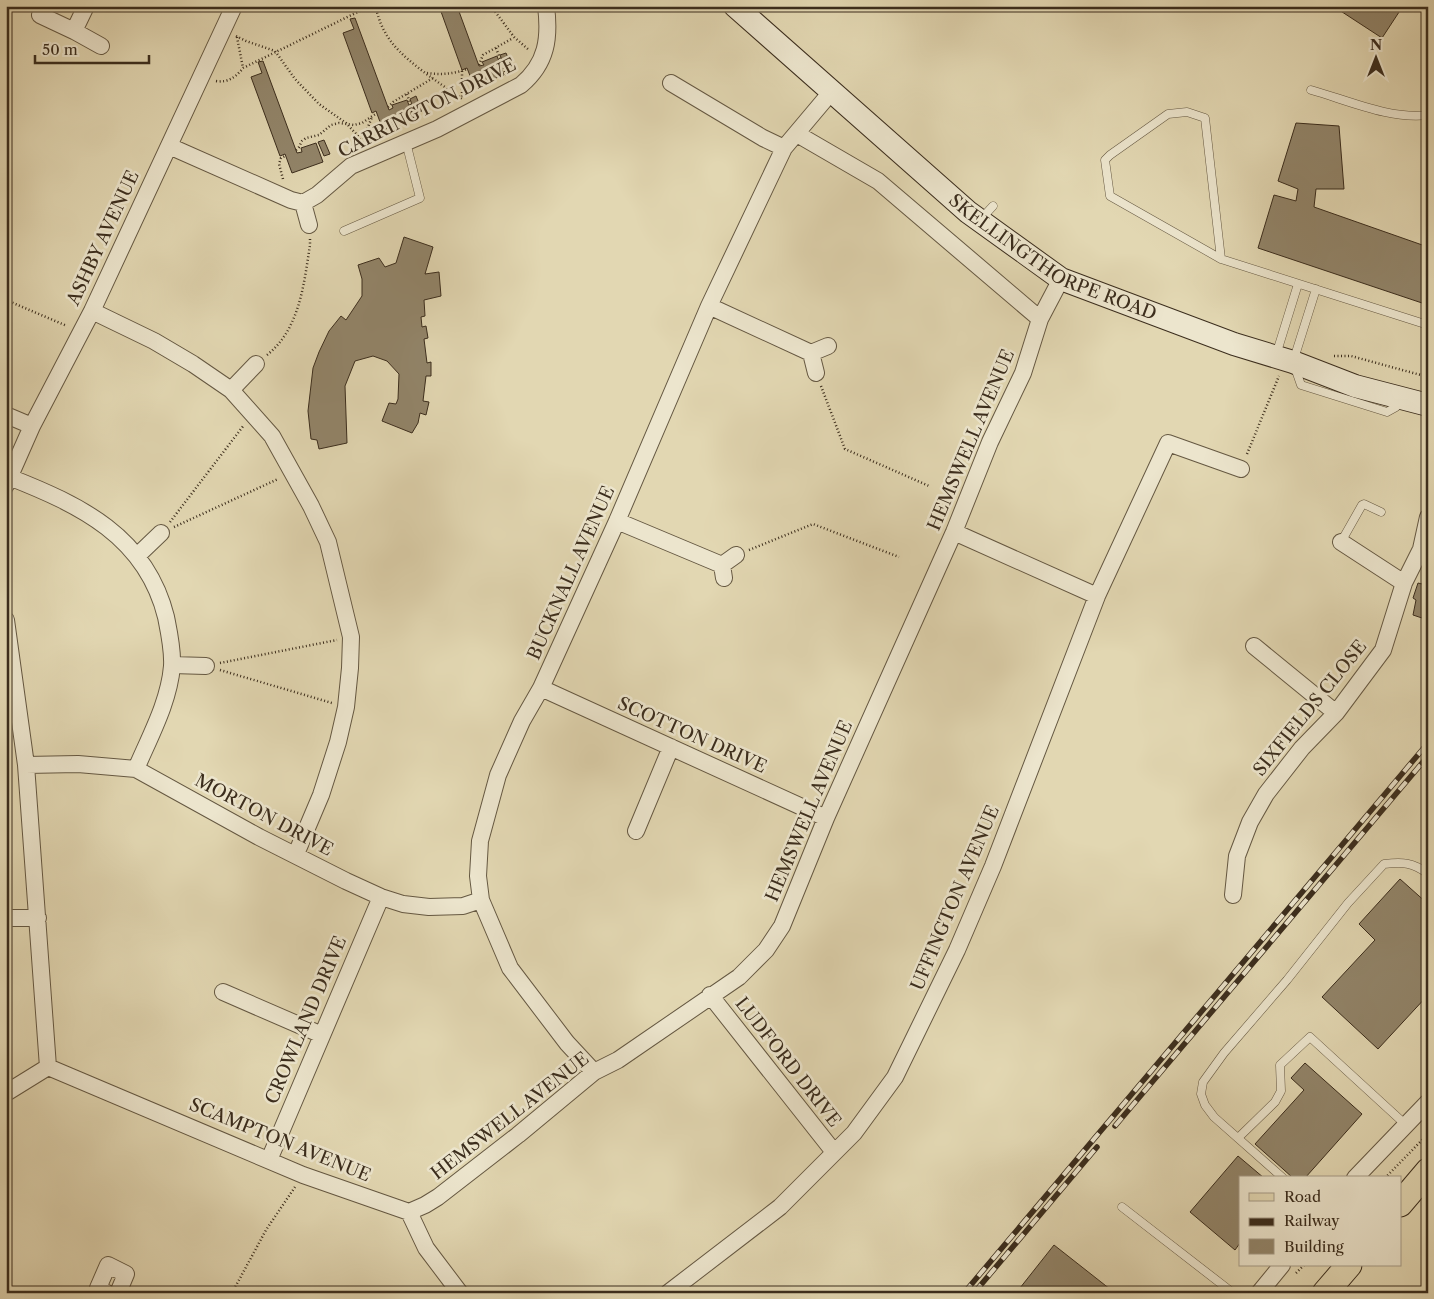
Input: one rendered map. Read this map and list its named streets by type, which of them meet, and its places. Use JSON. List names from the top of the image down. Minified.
{"streets":{"main road":["SKELLINGTHORPE ROAD"],"street":["CARRINGTON DRIVE","ASHBY AVENUE","HEMSWELL AVENUE","BUCKNALL AVENUE","SIXFIELDS CLOSE","SCOTTON DRIVE","MORTON DRIVE","UFFINGTON AVENUE","CROWLAND DRIVE","LUDFORD DRIVE","SCAMPTON AVENUE"]},"crossings":[["SKELLINGTHORPE ROAD","HEMSWELL AVENUE"],["SKELLINGTHORPE ROAD","BUCKNALL AVENUE"],["HEMSWELL AVENUE","BUCKNALL AVENUE"],["HEMSWELL AVENUE","SCOTTON DRIVE"],["HEMSWELL AVENUE","LUDFORD DRIVE"],["HEMSWELL AVENUE","SCAMPTON AVENUE"],["BUCKNALL AVENUE","SCOTTON DRIVE"],["BUCKNALL AVENUE","MORTON DRIVE"],["MORTON DRIVE","CROWLAND DRIVE"],["UFFINGTON AVENUE","LUDFORD DRIVE"],["CROWLAND DRIVE","SCAMPTON AVENUE"]],"legend":["Road","Railway","Building"],"scale_bar":"50 m","north":"top"}
